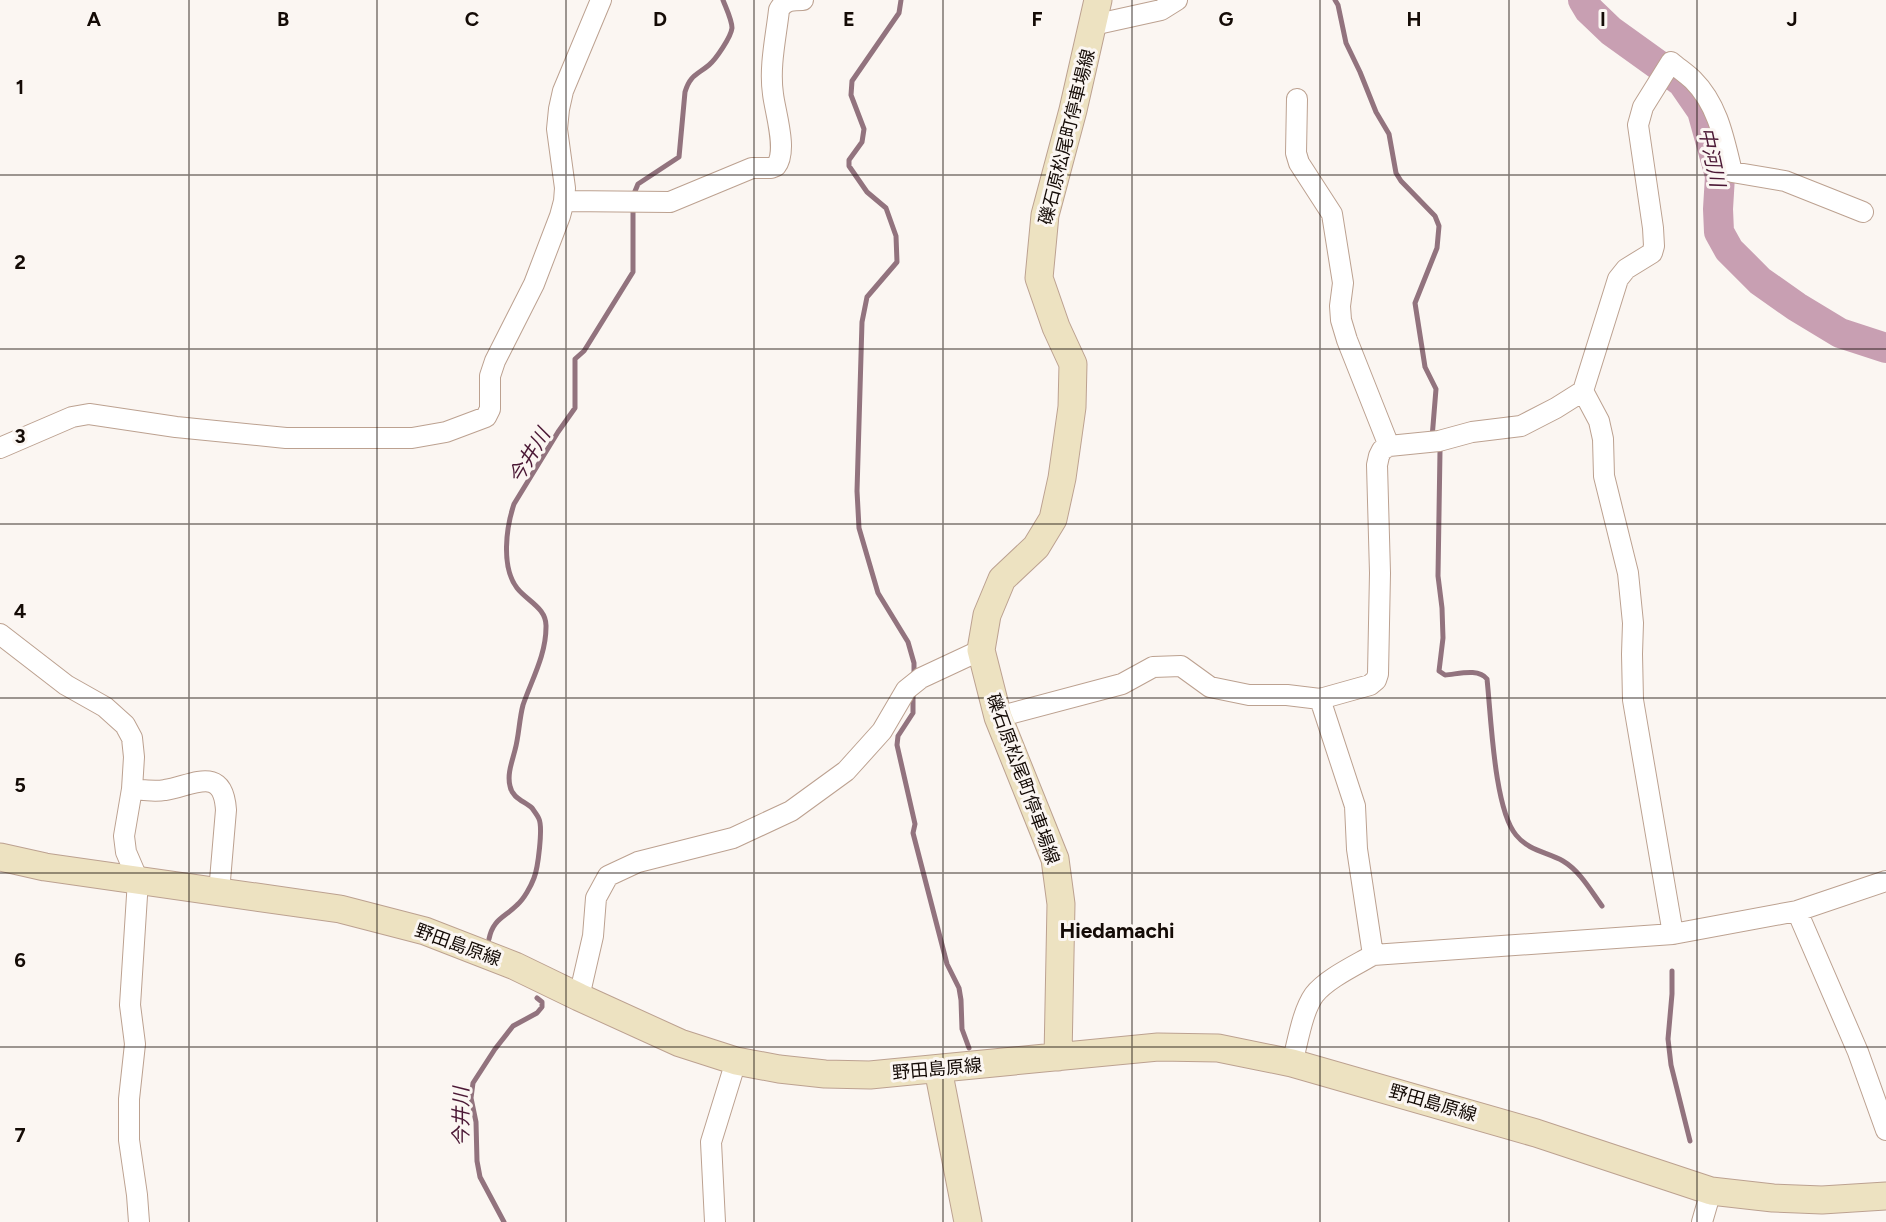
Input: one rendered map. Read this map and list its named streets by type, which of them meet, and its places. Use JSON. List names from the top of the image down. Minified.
{"streets":{"main road":["礫石原松尾町停車場線","野田島原線"]},"crossings":[["礫石原松尾町停車場線","野田島原線"]],"districts":["Hiedamachi"],"water":["中河川","今井川"],"grid":{"columns":["A","B","C","D","E","F","G","H","I","J"],"rows":["1","2","3","4","5","6","7"]}}
